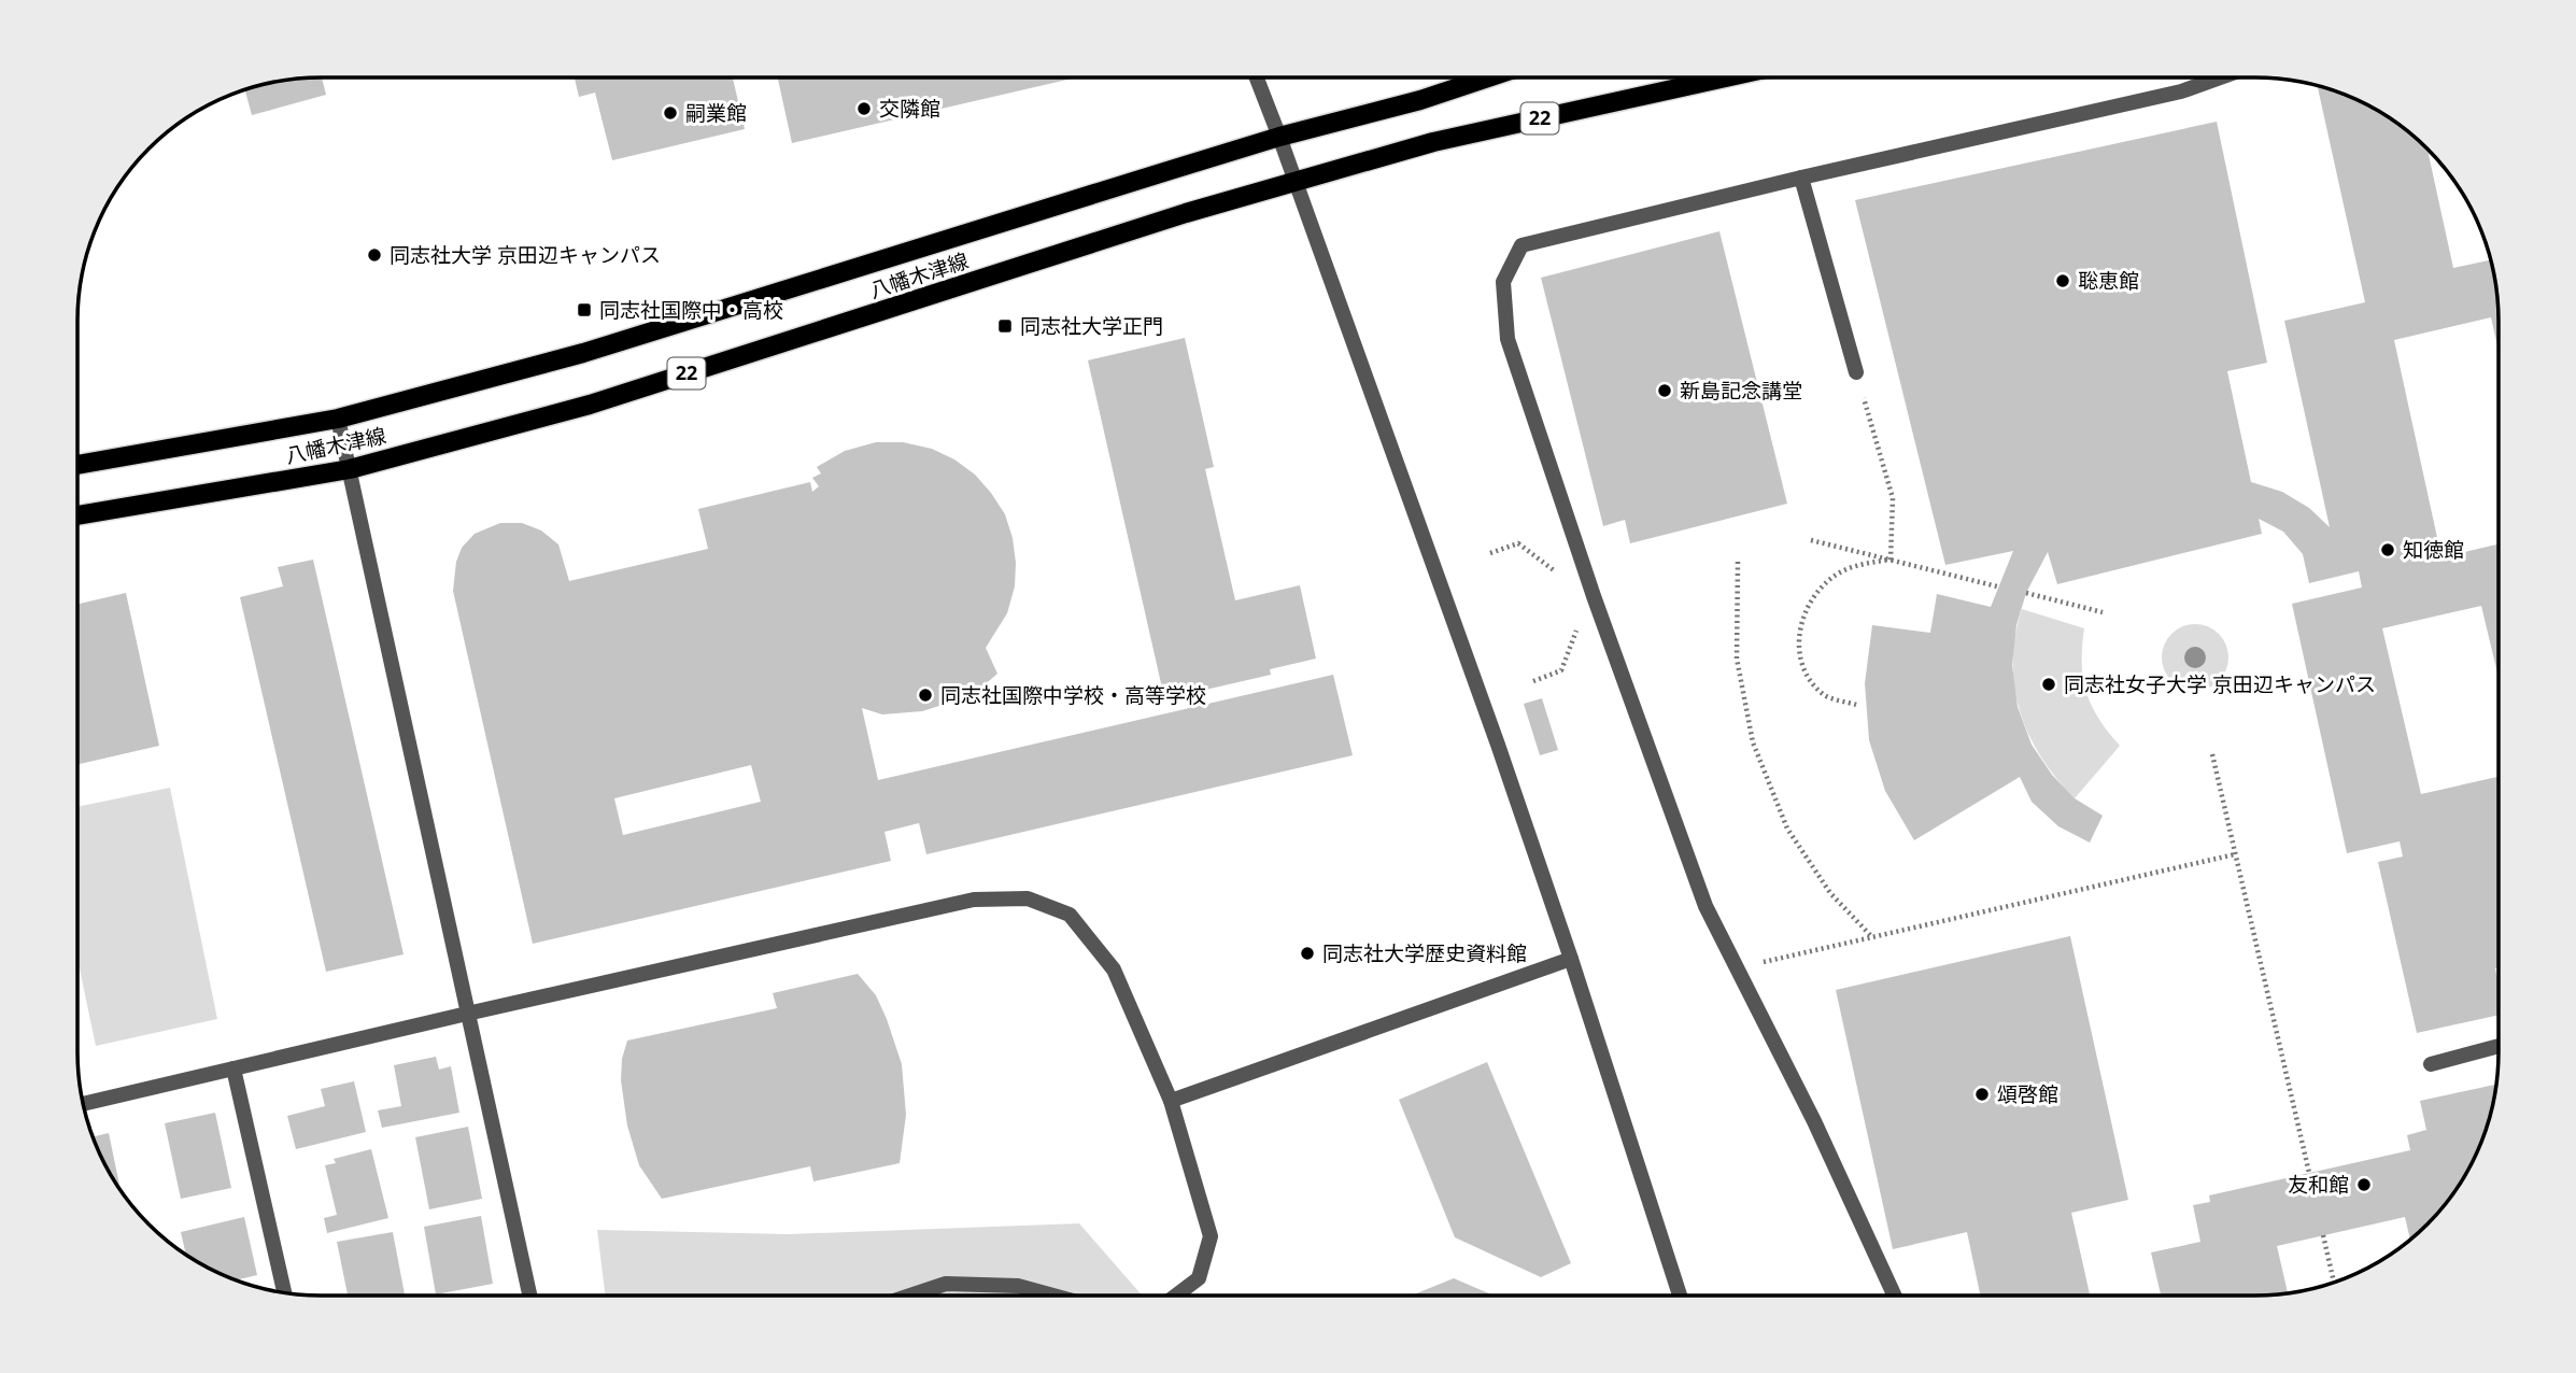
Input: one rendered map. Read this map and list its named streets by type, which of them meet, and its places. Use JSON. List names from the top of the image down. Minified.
{"streets":{"main road":["22","八幡木津線"]},"places":{"other":["交隣館","嗣業館","同志社大学 京田辺キャンパス","聡恵館","新島記念講堂","知徳館","同志社女子大学 京田辺キャンパス","同志社国際中学校・高等学校","同志社大学歴史資料館","頌啓館","友和館"],"transit":["同志社国際中・高校","同志社大学正門"]}}
